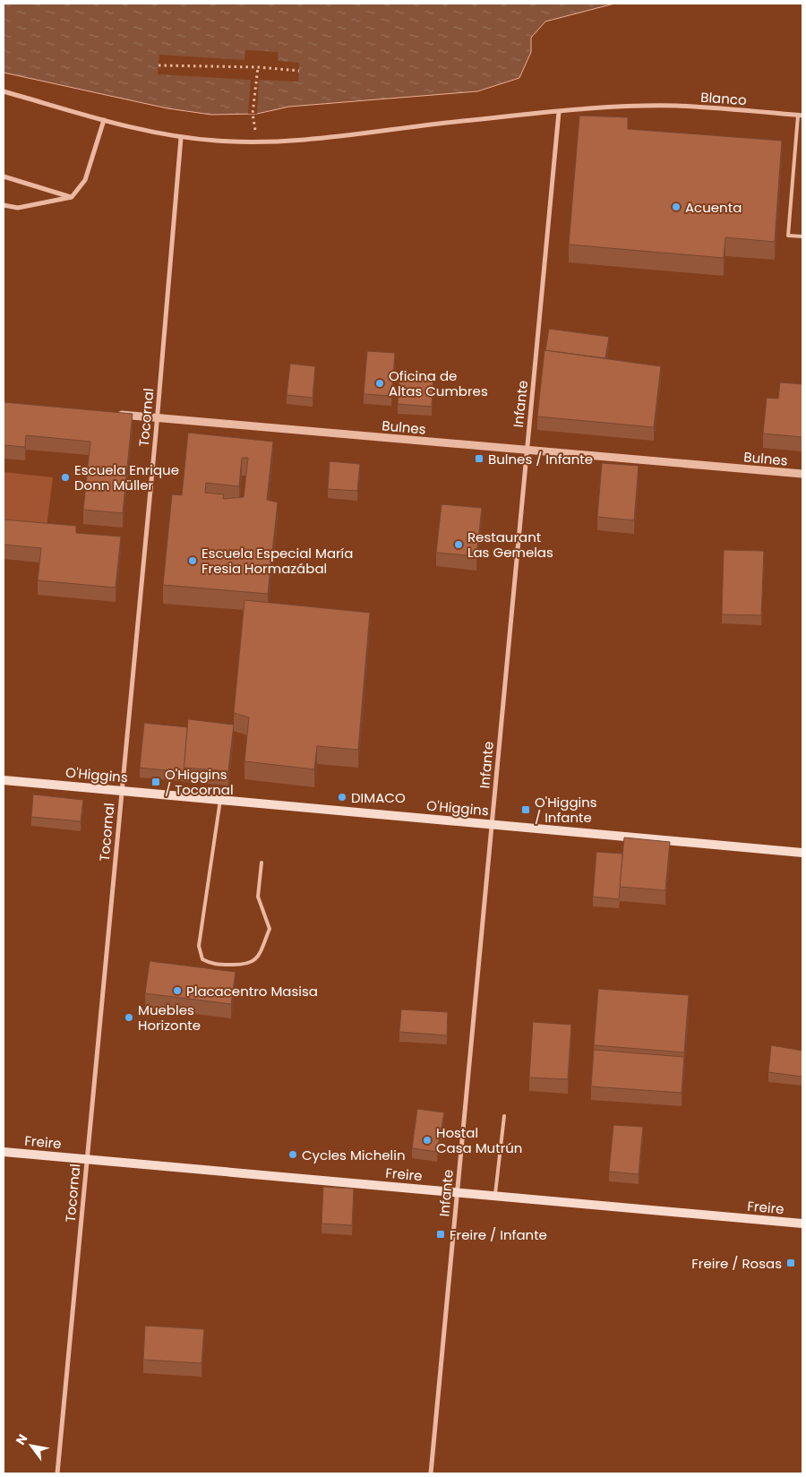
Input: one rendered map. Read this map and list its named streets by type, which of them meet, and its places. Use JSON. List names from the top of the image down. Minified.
{"streets":{"main road":["O'Higgins","Freire"],"street":["Blanco","Infante","Tocornal","Bulnes"]},"crossings":[["Blanco","Infante"],["Blanco","Tocornal"],["Infante","Bulnes"],["Infante","O'Higgins"],["Infante","Freire"],["Tocornal","Bulnes"],["Tocornal","O'Higgins"],["Tocornal","Freire"]],"places":{"other":["Acuenta","Oficina de Altas Cumbres","Escuela Enrique Donn Müller","Restaurant Las Gemelas","Escuela Especial María Fresia Hormazábal","DIMACO","Placacentro Masisa","Muebles Horizonte","Hostal Casa Mutrún","Cycles Michelin"],"transit":["Bulnes / Infante","O'Higgins / Tocornal","O'Higgins / Infante","Freire / Infante","Freire / Rosas"]},"north":"top left"}
